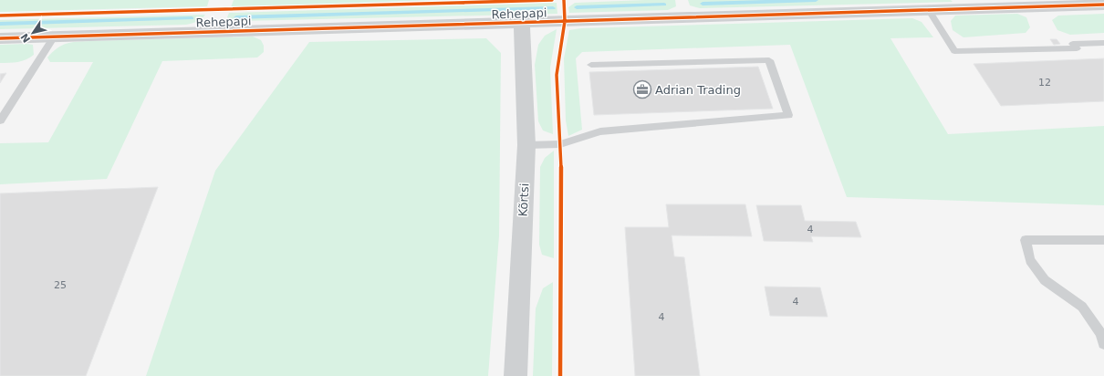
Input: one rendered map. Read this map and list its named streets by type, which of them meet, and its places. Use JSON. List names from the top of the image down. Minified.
{"streets":{"street":["Rehepapi","Kõrtsi"]},"crossings":[["Rehepapi","Kõrtsi"]],"places":{"office":["Adrian Trading"]},"house_numbers":["12","4","25","4","4"],"north":"bottom left"}
